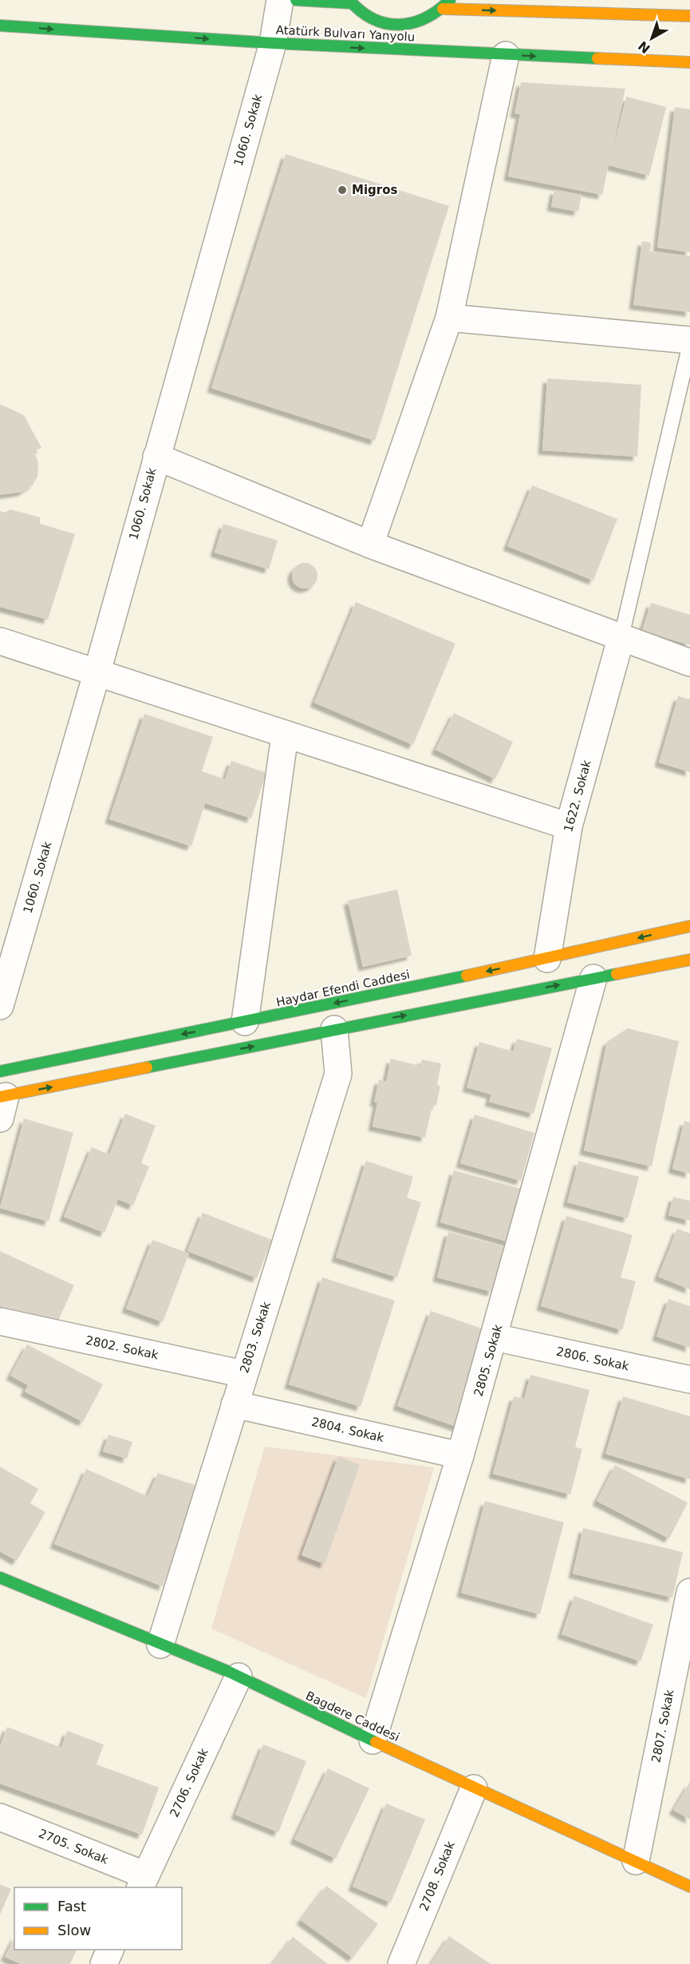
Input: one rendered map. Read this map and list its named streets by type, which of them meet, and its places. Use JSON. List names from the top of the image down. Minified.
{"streets":{"main road":["Atatürk Bulvarı Yanyolu","Haydar Efendi Caddesi","Bagdere Caddesi"],"street":["1060. Sokak","1622. Sokak","2803. Sokak","2802. Sokak","2806. Sokak","2805. Sokak","2804. Sokak","2807. Sokak","2706. Sokak","2705. Sokak","2708. Sokak"]},"crossings":[["Atatürk Bulvarı Yanyolu","1060. Sokak"],["1622. Sokak","Haydar Efendi Caddesi"],["2803. Sokak","2802. Sokak"],["2803. Sokak","2804. Sokak"],["2803. Sokak","Bagdere Caddesi"],["2806. Sokak","2805. Sokak"],["2805. Sokak","2804. Sokak"],["2805. Sokak","Bagdere Caddesi"],["Bagdere Caddesi","2807. Sokak"],["Bagdere Caddesi","2706. Sokak"],["Bagdere Caddesi","2708. Sokak"],["2706. Sokak","2705. Sokak"]],"places":["Migros"],"legend":["Fast","Slow"],"north":"bottom left"}
